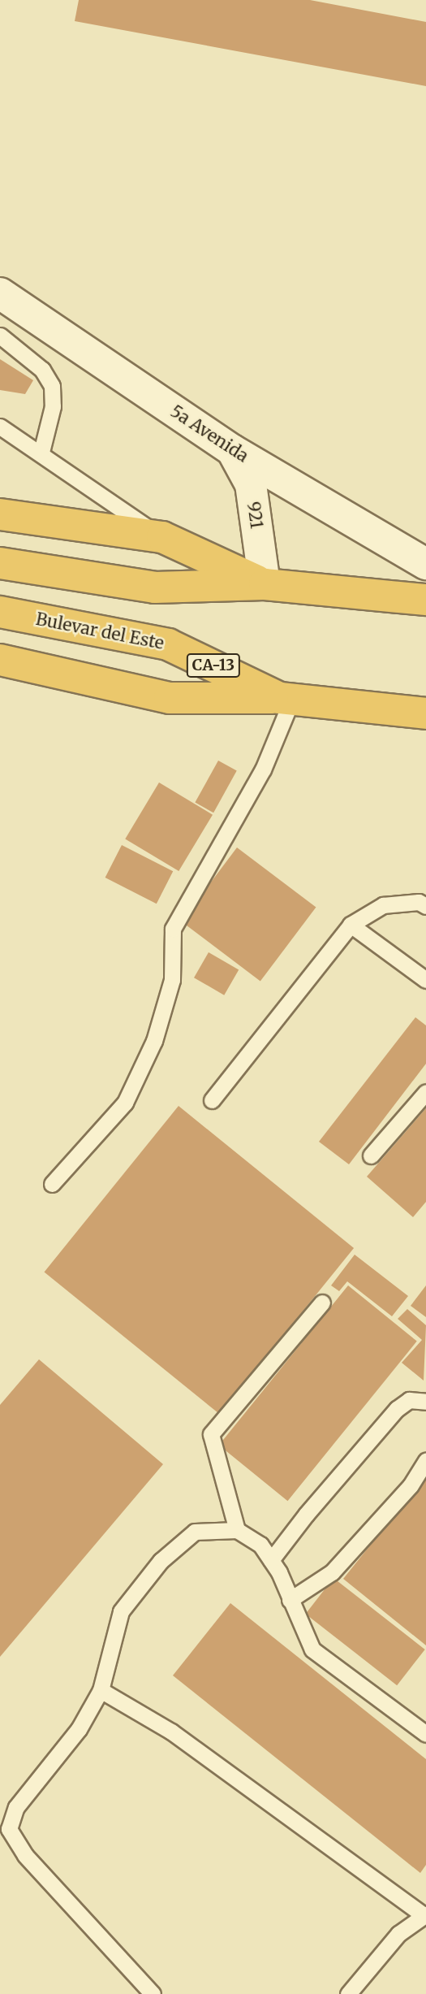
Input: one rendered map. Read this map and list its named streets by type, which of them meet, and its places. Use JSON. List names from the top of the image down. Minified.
{"streets":{"highway":["Bulevar del Este","CA-13"],"street":["5a Avenida","921"]},"crossings":[["5a Avenida","921"]]}
